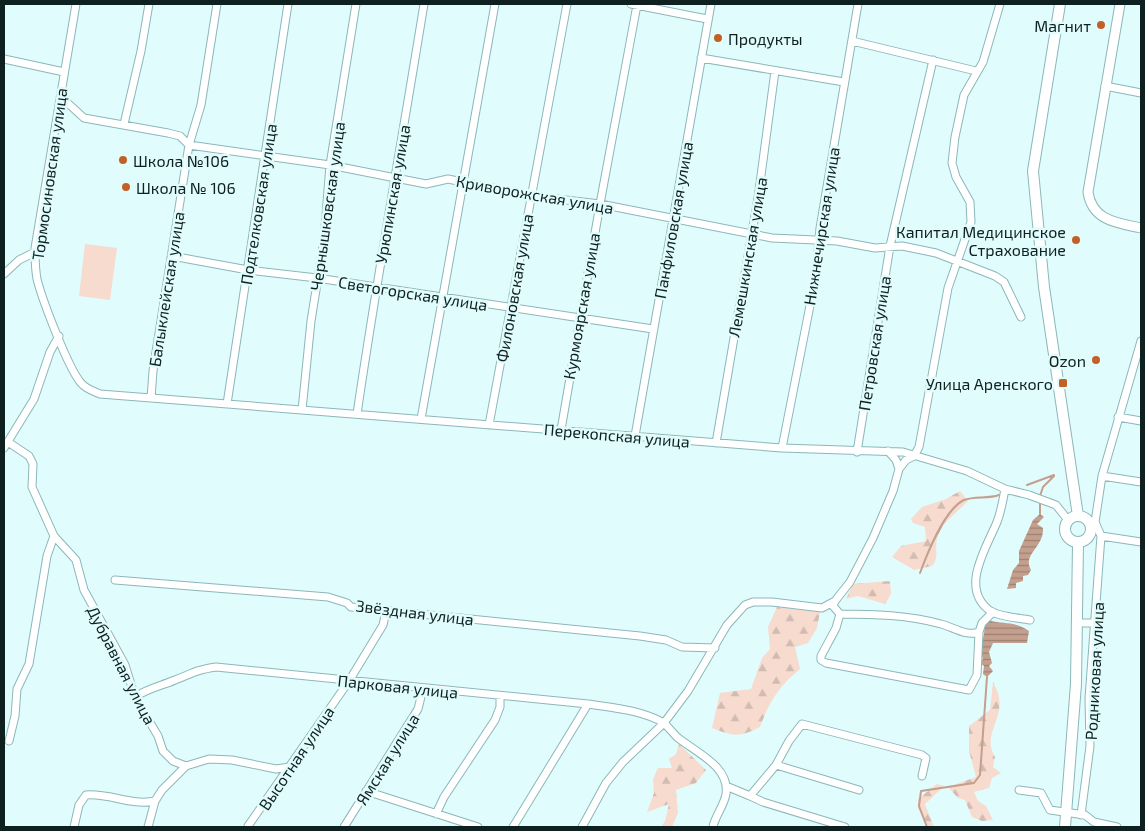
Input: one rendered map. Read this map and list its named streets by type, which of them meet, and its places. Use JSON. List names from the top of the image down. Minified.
{"streets":{"main road":["Родниковая улица"],"street":["Тормосиновская улица","Урюпинская улица","Криворожская улица","Подтелковская улица","Чернышковская улица","Панфиловская улица","Нижнечирская улица","Лемешкинская улица","Филоновская улица","Балыклейская улица","Светогорская улица","Курмоярская улица","Петровская улица","Перекопская улица","Звёздная улица","Дубравная улица","Парковая улица","Высотная улица","Ямская улица"]},"crossings":[["Тормосиновская улица","Криворожская улица"],["Тормосиновская улица","Балыклейская улица"],["Тормосиновская улица","Перекопская улица"],["Урюпинская улица","Криворожская улица"],["Урюпинская улица","Светогорская улица"],["Урюпинская улица","Перекопская улица"],["Криворожская улица","Подтелковская улица"],["Криворожская улица","Чернышковская улица"],["Криворожская улица","Панфиловская улица"],["Криворожская улица","Нижнечирская улица"],["Криворожская улица","Лемешкинская улица"],["Криворожская улица","Филоновская улица"],["Криворожская улица","Балыклейская улица"],["Криворожская улица","Курмоярская улица"],["Криворожская улица","Петровская улица"],["Подтелковская улица","Светогорская улица"],["Подтелковская улица","Перекопская улица"],["Чернышковская улица","Светогорская улица"],["Чернышковская улица","Перекопская улица"],["Панфиловская улица","Светогорская улица"],["Панфиловская улица","Перекопская улица"],["Нижнечирская улица","Перекопская улица"],["Лемешкинская улица","Перекопская улица"],["Филоновская улица","Светогорская улица"],["Филоновская улица","Перекопская улица"],["Балыклейская улица","Светогорская улица"],["Балыклейская улица","Перекопская улица"],["Светогорская улица","Курмоярская улица"],["Курмоярская улица","Перекопская улица"],["Петровская улица","Перекопская улица"],["Перекопская улица","Родниковая улица"],["Звёздная улица","Высотная улица"],["Дубравная улица","Парковая улица"],["Парковая улица","Высотная улица"],["Парковая улица","Ямская улица"]],"places":{"other":["Магнит","Продукты","Школа №106","Школа № 106","Капитал Медицинское Страхование","Ozon"],"transit":["Улица Аренского"]}}
